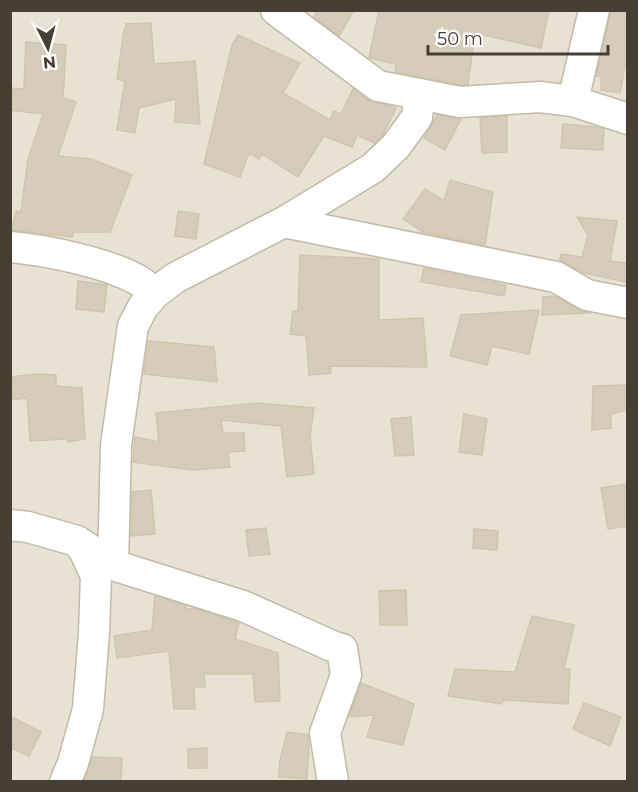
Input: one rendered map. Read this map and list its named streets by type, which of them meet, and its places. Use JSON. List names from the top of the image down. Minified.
{"scale_bar":"50 m","north":"bottom"}
